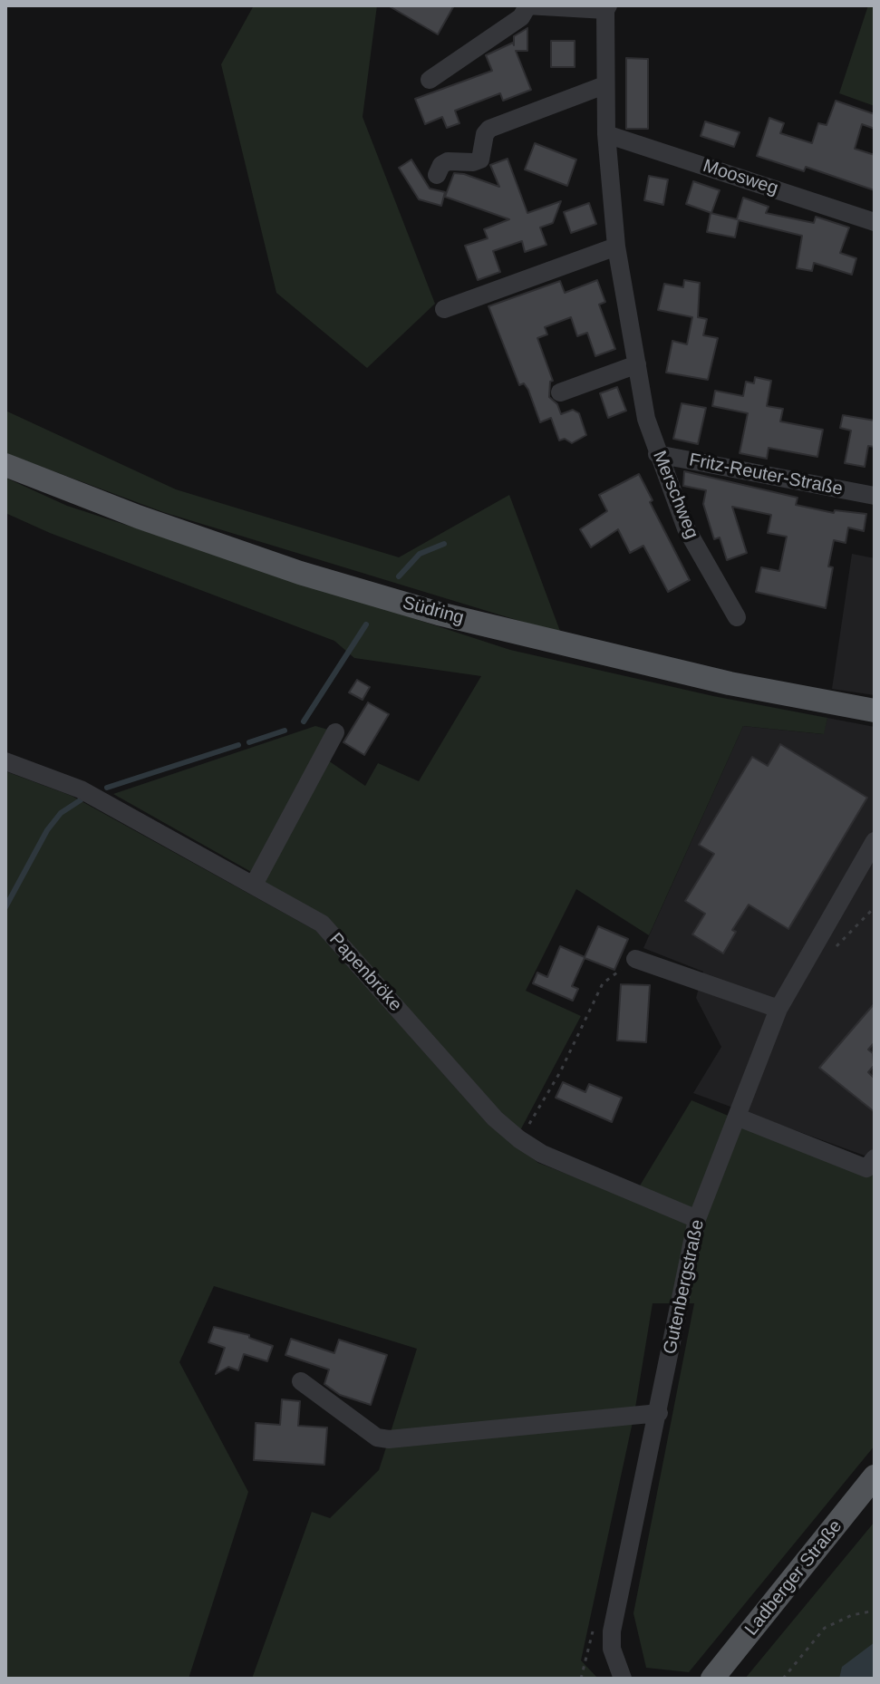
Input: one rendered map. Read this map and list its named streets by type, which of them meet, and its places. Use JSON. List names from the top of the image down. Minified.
{"streets":{"main road":["Südring","Ladberger Straße"],"street":["Moosweg","Fritz-Reuter-Straße","Merschweg","Papenbröke","Gutenbergstraße"]},"crossings":[["Moosweg","Merschweg"],["Fritz-Reuter-Straße","Merschweg"],["Papenbröke","Gutenbergstraße"]]}
